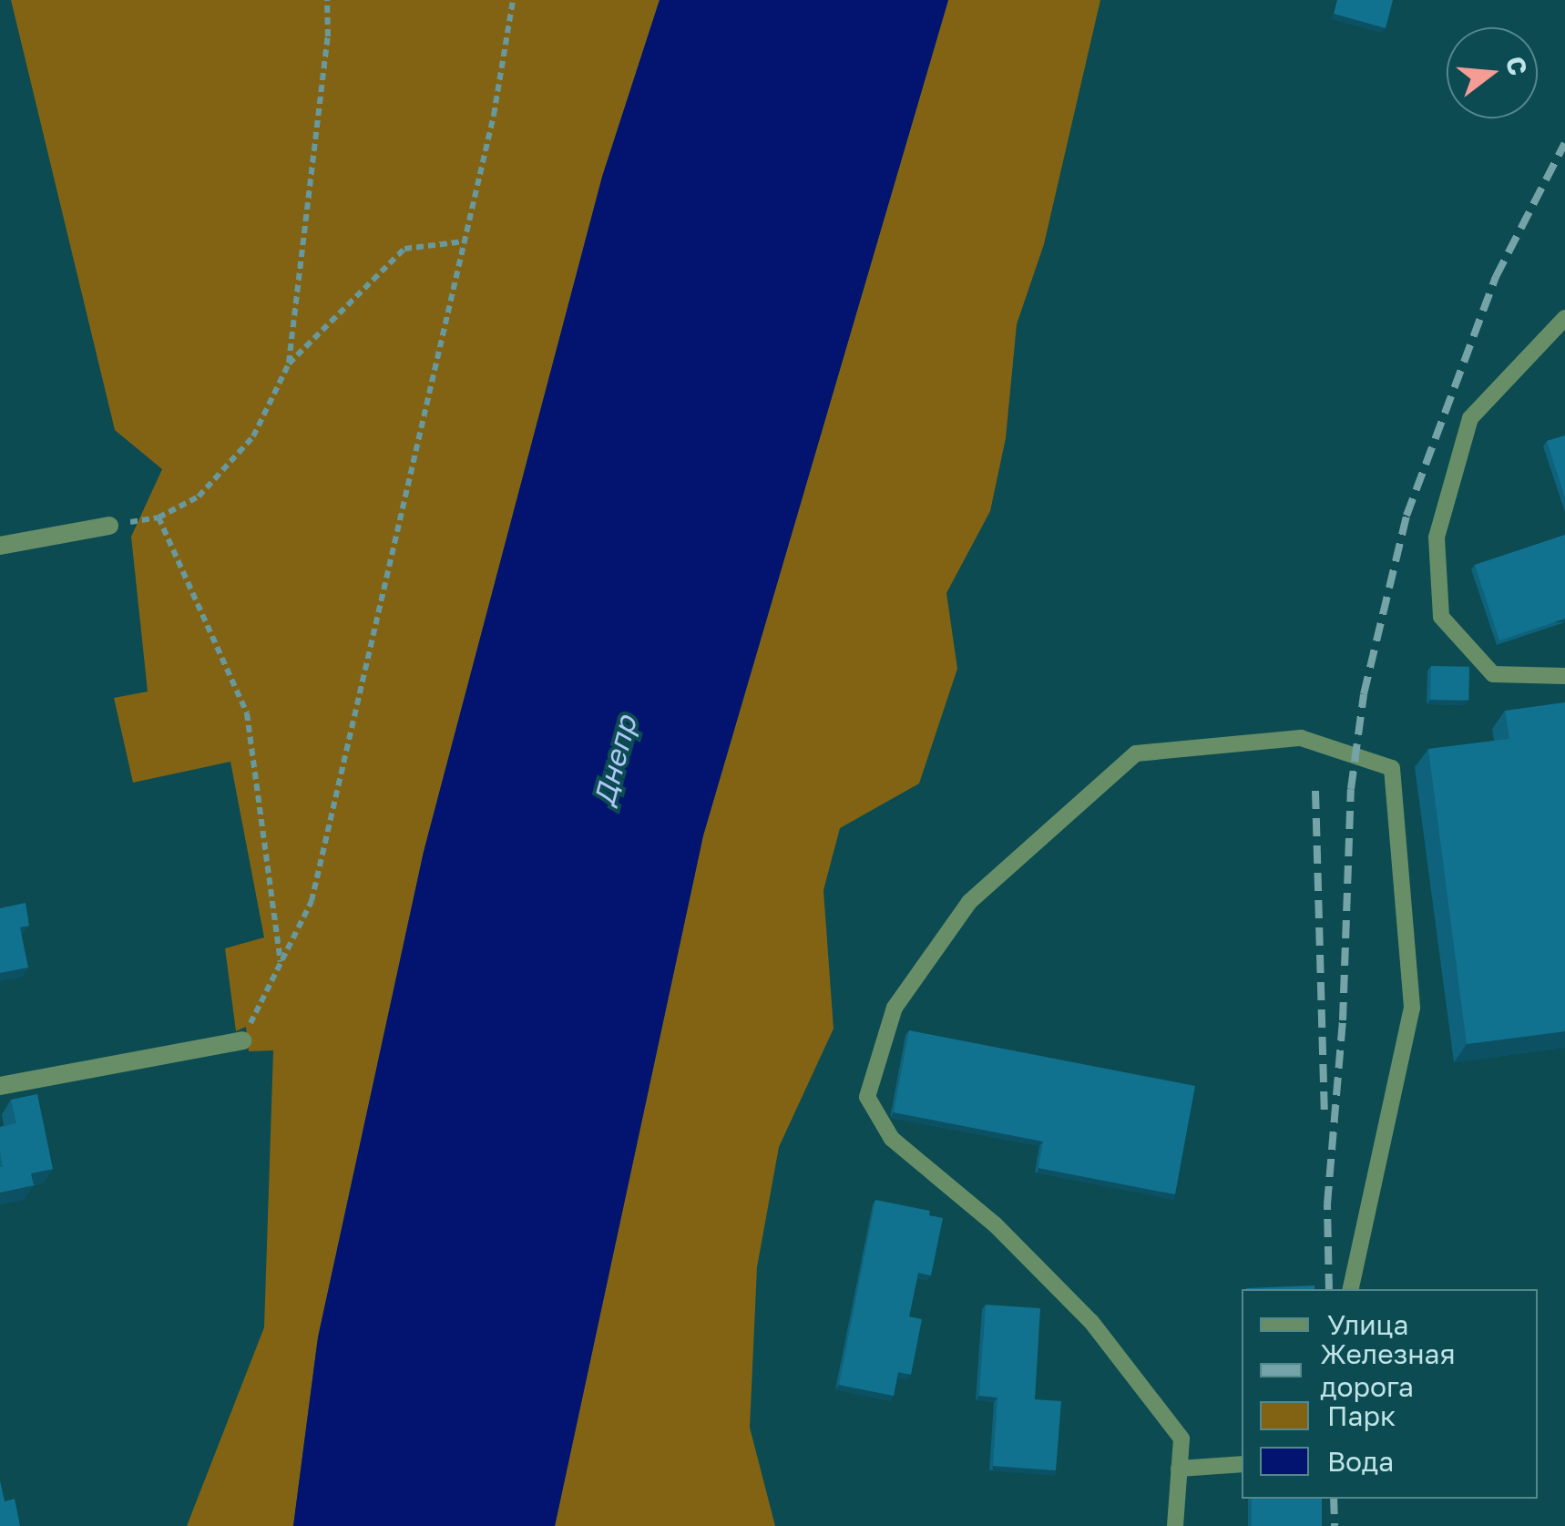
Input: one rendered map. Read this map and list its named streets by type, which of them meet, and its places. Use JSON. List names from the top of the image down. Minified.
{"water":["Днепр"],"legend":["Улица","Железная дорога","Парк","Вода"],"north":"right"}
